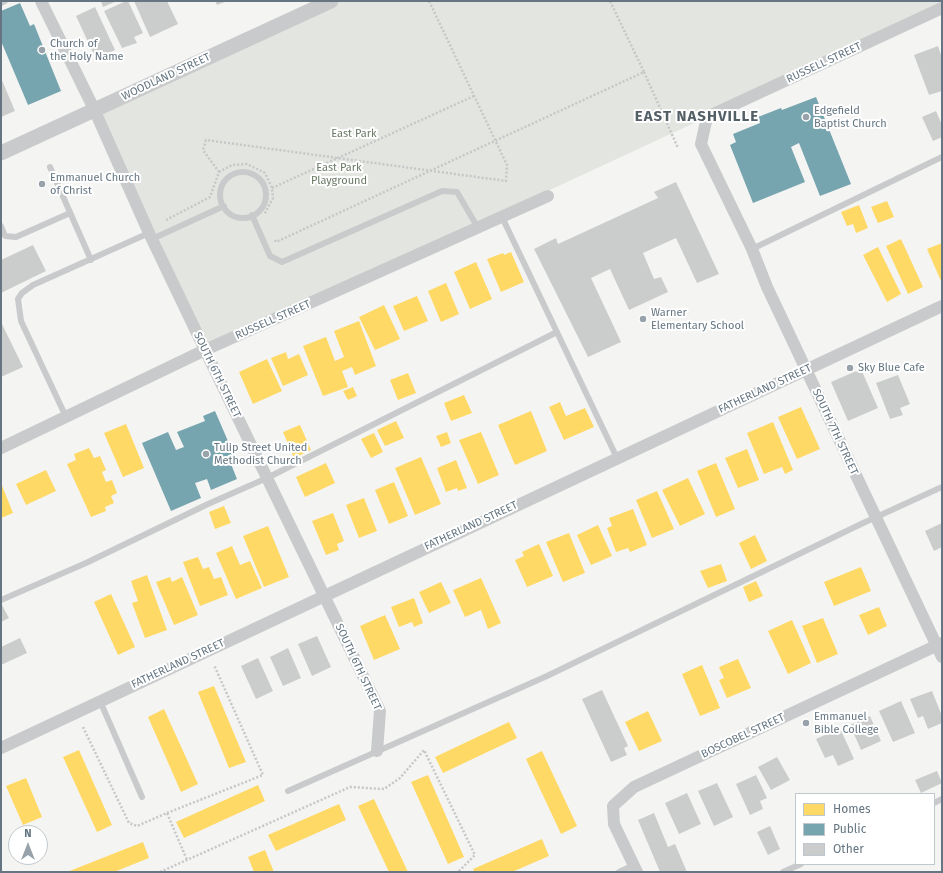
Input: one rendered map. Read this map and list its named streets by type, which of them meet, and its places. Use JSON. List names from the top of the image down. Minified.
{"streets":{"street":["RUSSELL STREET","WOODLAND STREET","SOUTH 6TH STREET","FATHERLAND STREET","SOUTH 7TH STREET","BOSCOBEL STREET"]},"crossings":[["RUSSELL STREET","SOUTH 6TH STREET"],["RUSSELL STREET","SOUTH 7TH STREET"],["WOODLAND STREET","SOUTH 6TH STREET"],["SOUTH 6TH STREET","FATHERLAND STREET"],["FATHERLAND STREET","SOUTH 7TH STREET"],["SOUTH 7TH STREET","BOSCOBEL STREET"]],"districts":["EAST NASHVILLE"],"parks":["East Park","East Park Playground"],"places":["Church of the Holy Name","Edgefield Baptist Church","Emmanuel Church of Christ","Warner Elementary School","Sky Blue Cafe","Tulip Street United Methodist Church","Emmanuel Bible College"],"legend":["Homes","Public","Other"],"north":"top"}
